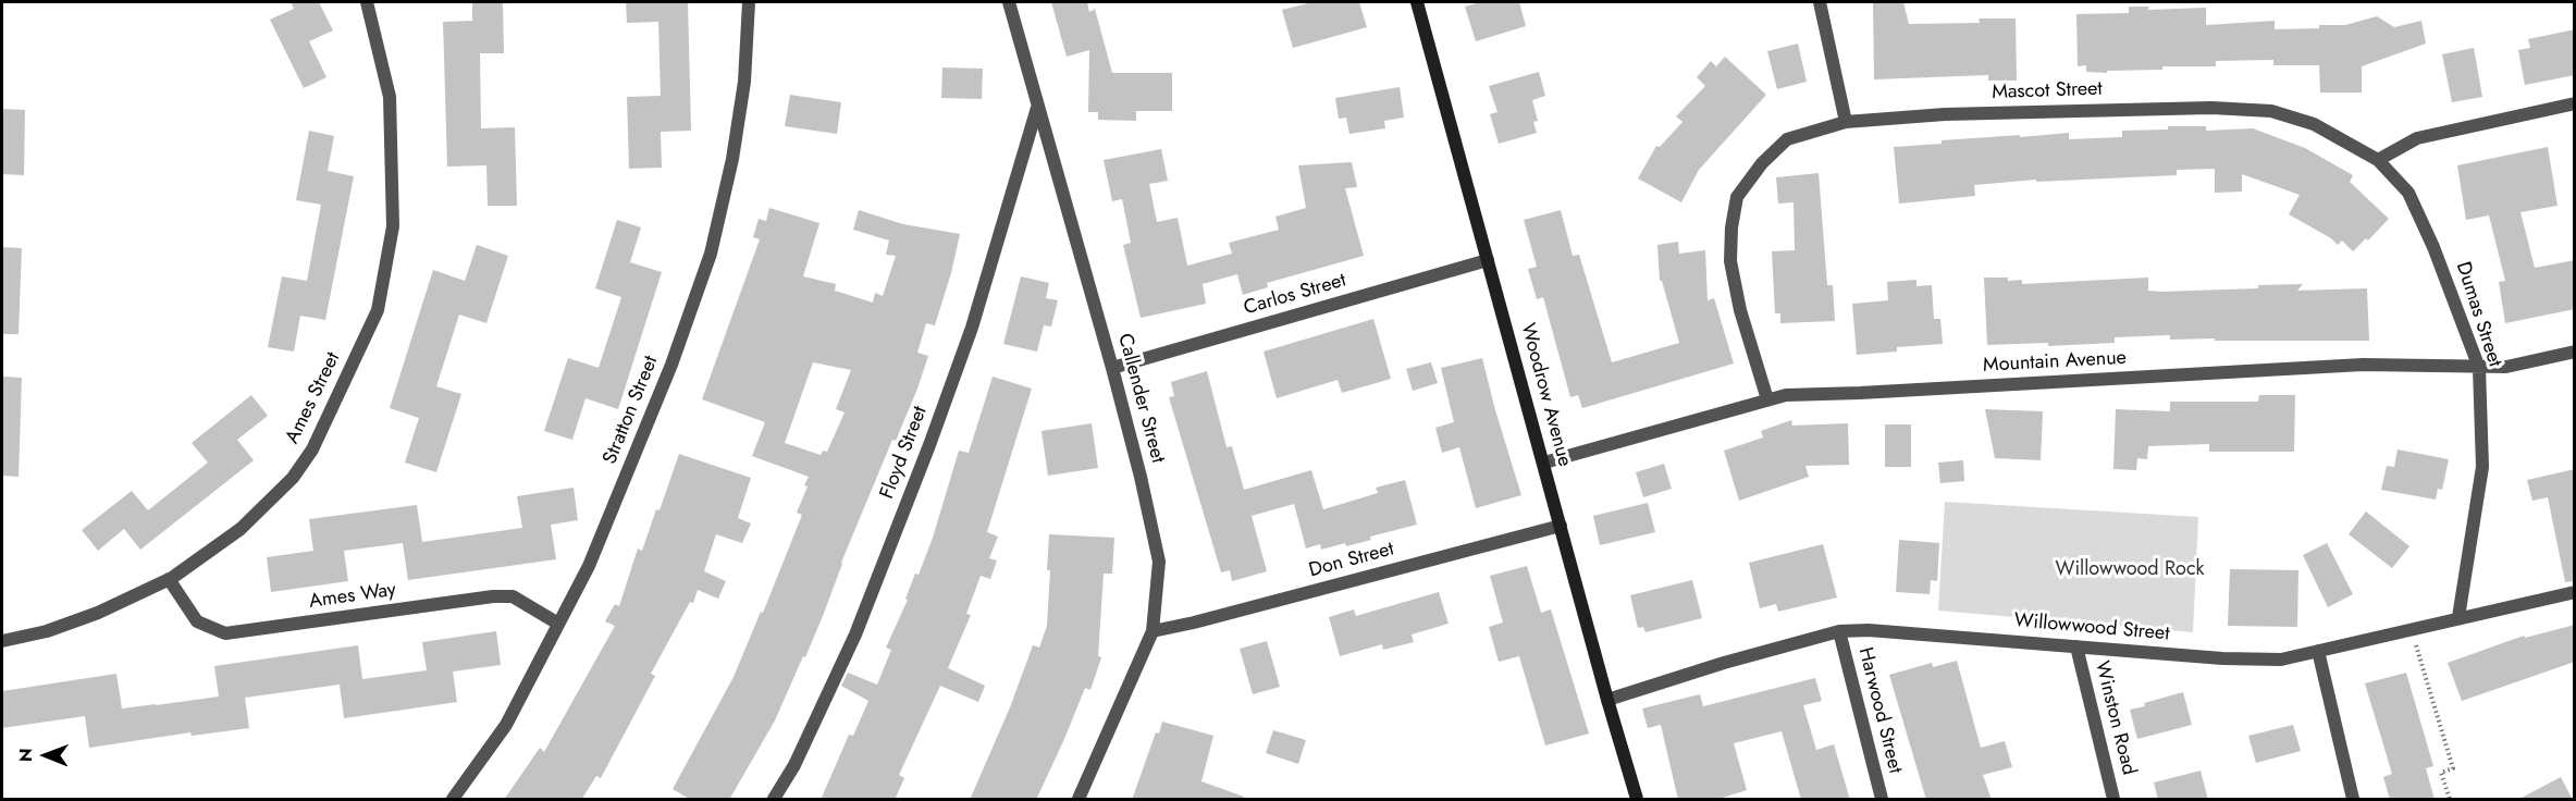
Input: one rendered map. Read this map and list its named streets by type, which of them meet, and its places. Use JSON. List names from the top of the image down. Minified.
{"streets":{"street":["Mascot Street","Carlos Street","Dumas Street","Mountain Avenue","Woodrow Avenue","Ames Street","Callender Street","Stratton Street","Floyd Street","Don Street","Ames Way","Willowwood Street","Harwood Street","Winston Road"]},"crossings":[["Mascot Street","Dumas Street"],["Mascot Street","Mountain Avenue"],["Carlos Street","Woodrow Avenue"],["Carlos Street","Callender Street"],["Dumas Street","Mountain Avenue"],["Dumas Street","Willowwood Street"],["Mountain Avenue","Woodrow Avenue"],["Woodrow Avenue","Don Street"],["Woodrow Avenue","Willowwood Street"],["Ames Street","Ames Way"],["Callender Street","Floyd Street"],["Callender Street","Don Street"],["Stratton Street","Ames Way"],["Willowwood Street","Harwood Street"],["Willowwood Street","Winston Road"]],"parks":["Willowwood Rock"],"north":"left"}
